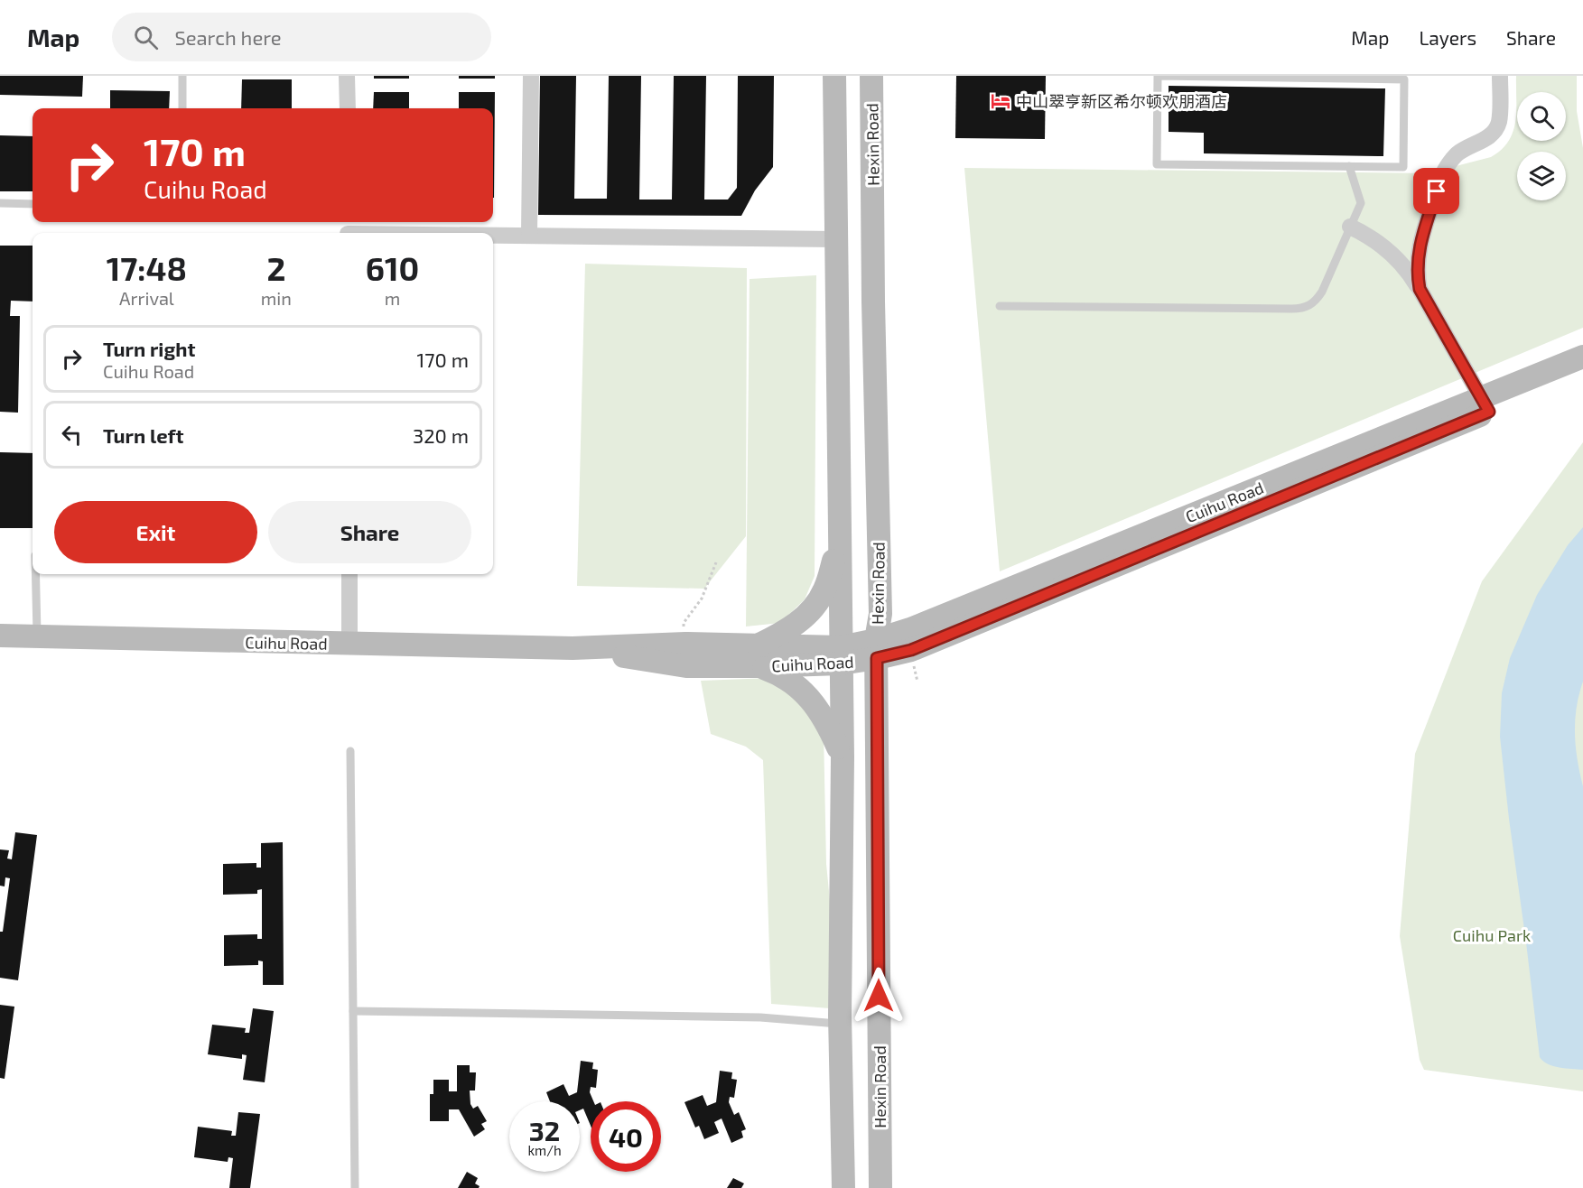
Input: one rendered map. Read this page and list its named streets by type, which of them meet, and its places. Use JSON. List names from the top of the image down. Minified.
{"streets":{"street":["Hexin Road","Cuihu Road"]},"crossings":[["Hexin Road","Cuihu Road"]],"parks":["Cuihu Park"],"places":{"hotel":["中山翠亨新区希尔顿欢朋酒店"]},"page":{"header":"Map","search":"Search here","nav":["Map","Layers","Share"],"turn":["170 m","Cuihu Road"],"eta":["17:48","Arrival","2","min","610","m"],"list":[{"name":"Turn right","note":"Cuihu Road","value":"170 m"},{"name":"Turn left","value":"320 m"}],"buttons":["Exit","Share"],"speed":"32 km/h","limit":"40"}}
